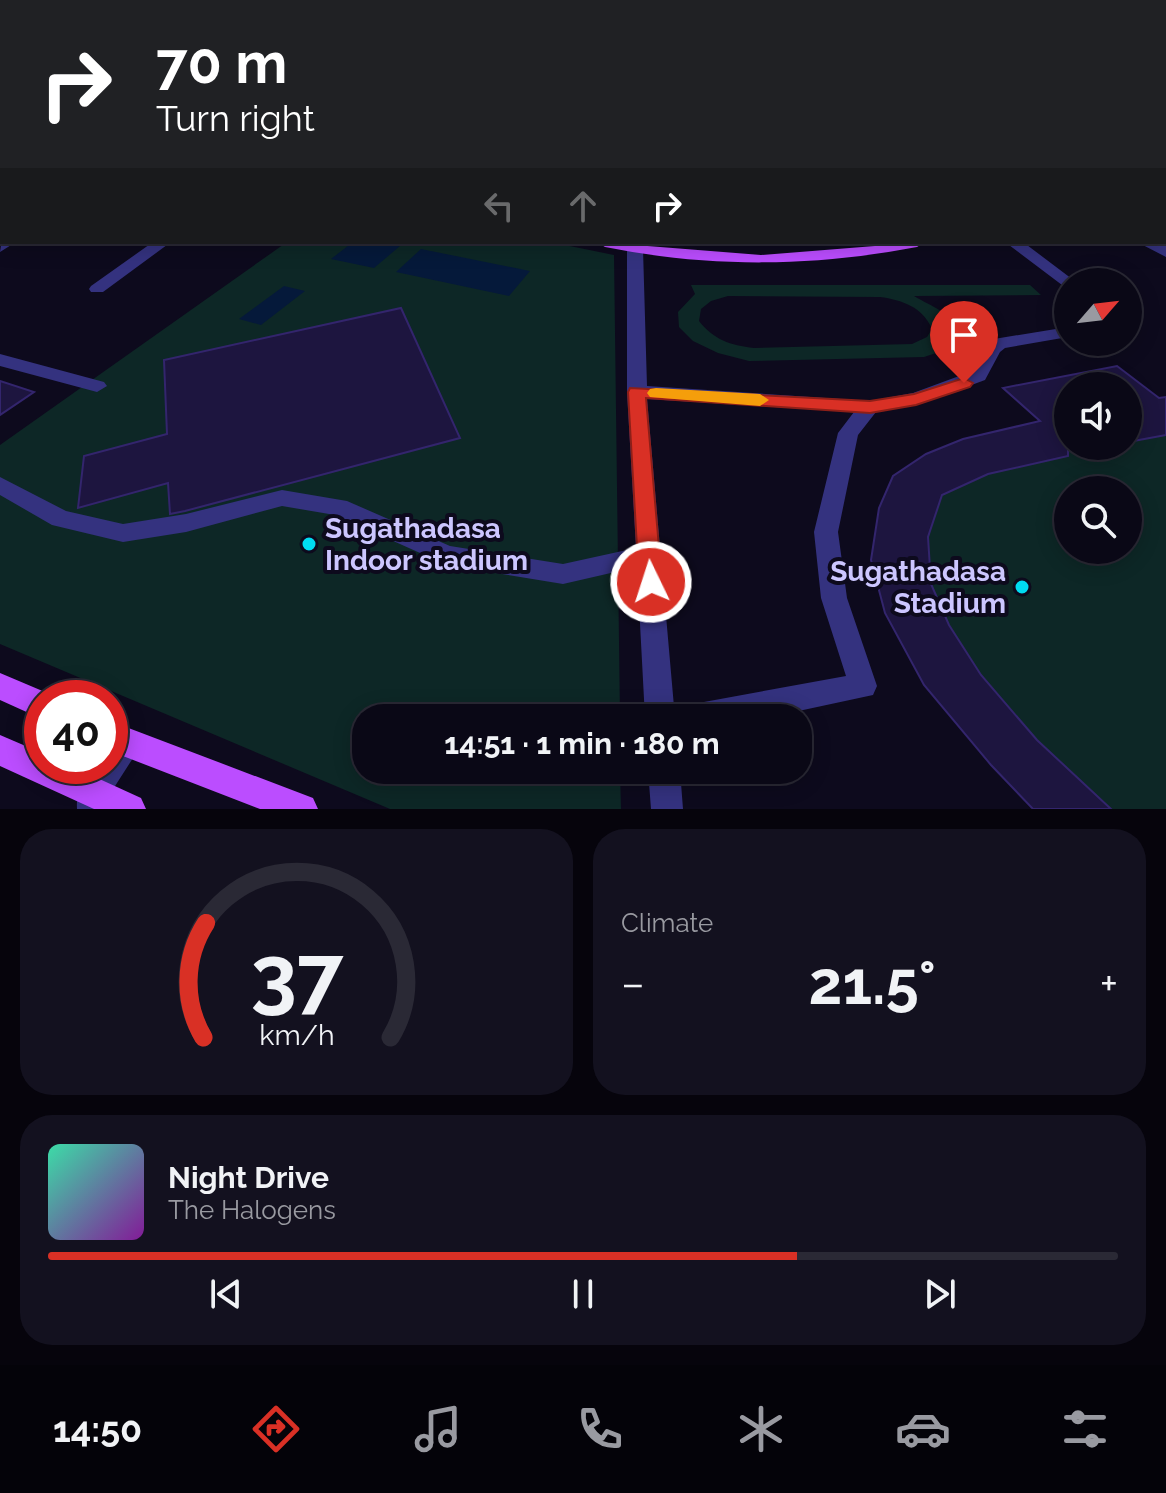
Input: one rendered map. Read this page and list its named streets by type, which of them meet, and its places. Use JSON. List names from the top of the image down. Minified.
{"places":["Sugathadasa Indoor stadium","Sugathadasa Stadium"],"north":"top right","page":{"turn":["70 m","Turn right"],"limit":"40","trip":"14:51 · 1 min · 180 m","tile":"Climate","heat":["−","21.5°","+"],"song":["Night Drive","The Halogens"],"tabs":"14:50","gauge":["37","km/h"]}}
